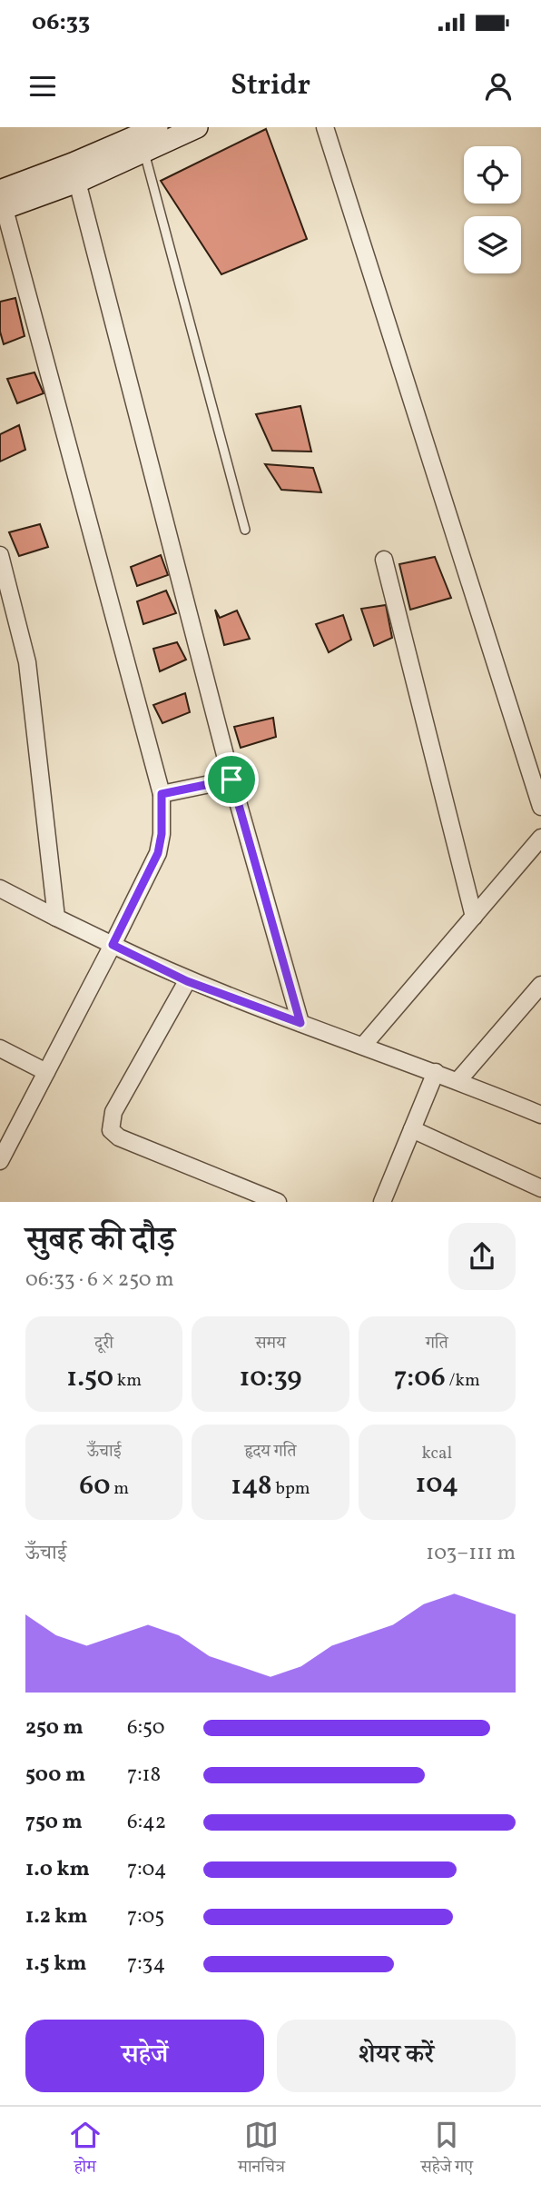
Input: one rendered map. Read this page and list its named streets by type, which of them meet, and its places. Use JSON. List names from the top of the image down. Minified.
{"page":{"status":"06:33","header":"Stridr","heading":["सुबह की दौड़","06:33 · 6 × 250 m"],"stats":[["दूरी","1.50 km"],["समय","10:39"],["गति","7:06 /km"],["ऊँचाई","60 m"],["हृदय गति","148 bpm"],["kcal","104"]],"chart":["ऊँचाई","103–111 m"],"list":[{"name":"250 m","note":"6:50"},{"name":"500 m","note":"7:18"},{"name":"750 m","note":"6:42"},{"name":"1.0 km","note":"7:04"},{"name":"1.2 km","note":"7:05"},{"name":"1.5 km","note":"7:34"}],"buttons":["सहेजें","शेयर करें"],"tabs":["होम","मानचित्र","सहेजे गए"]}}
